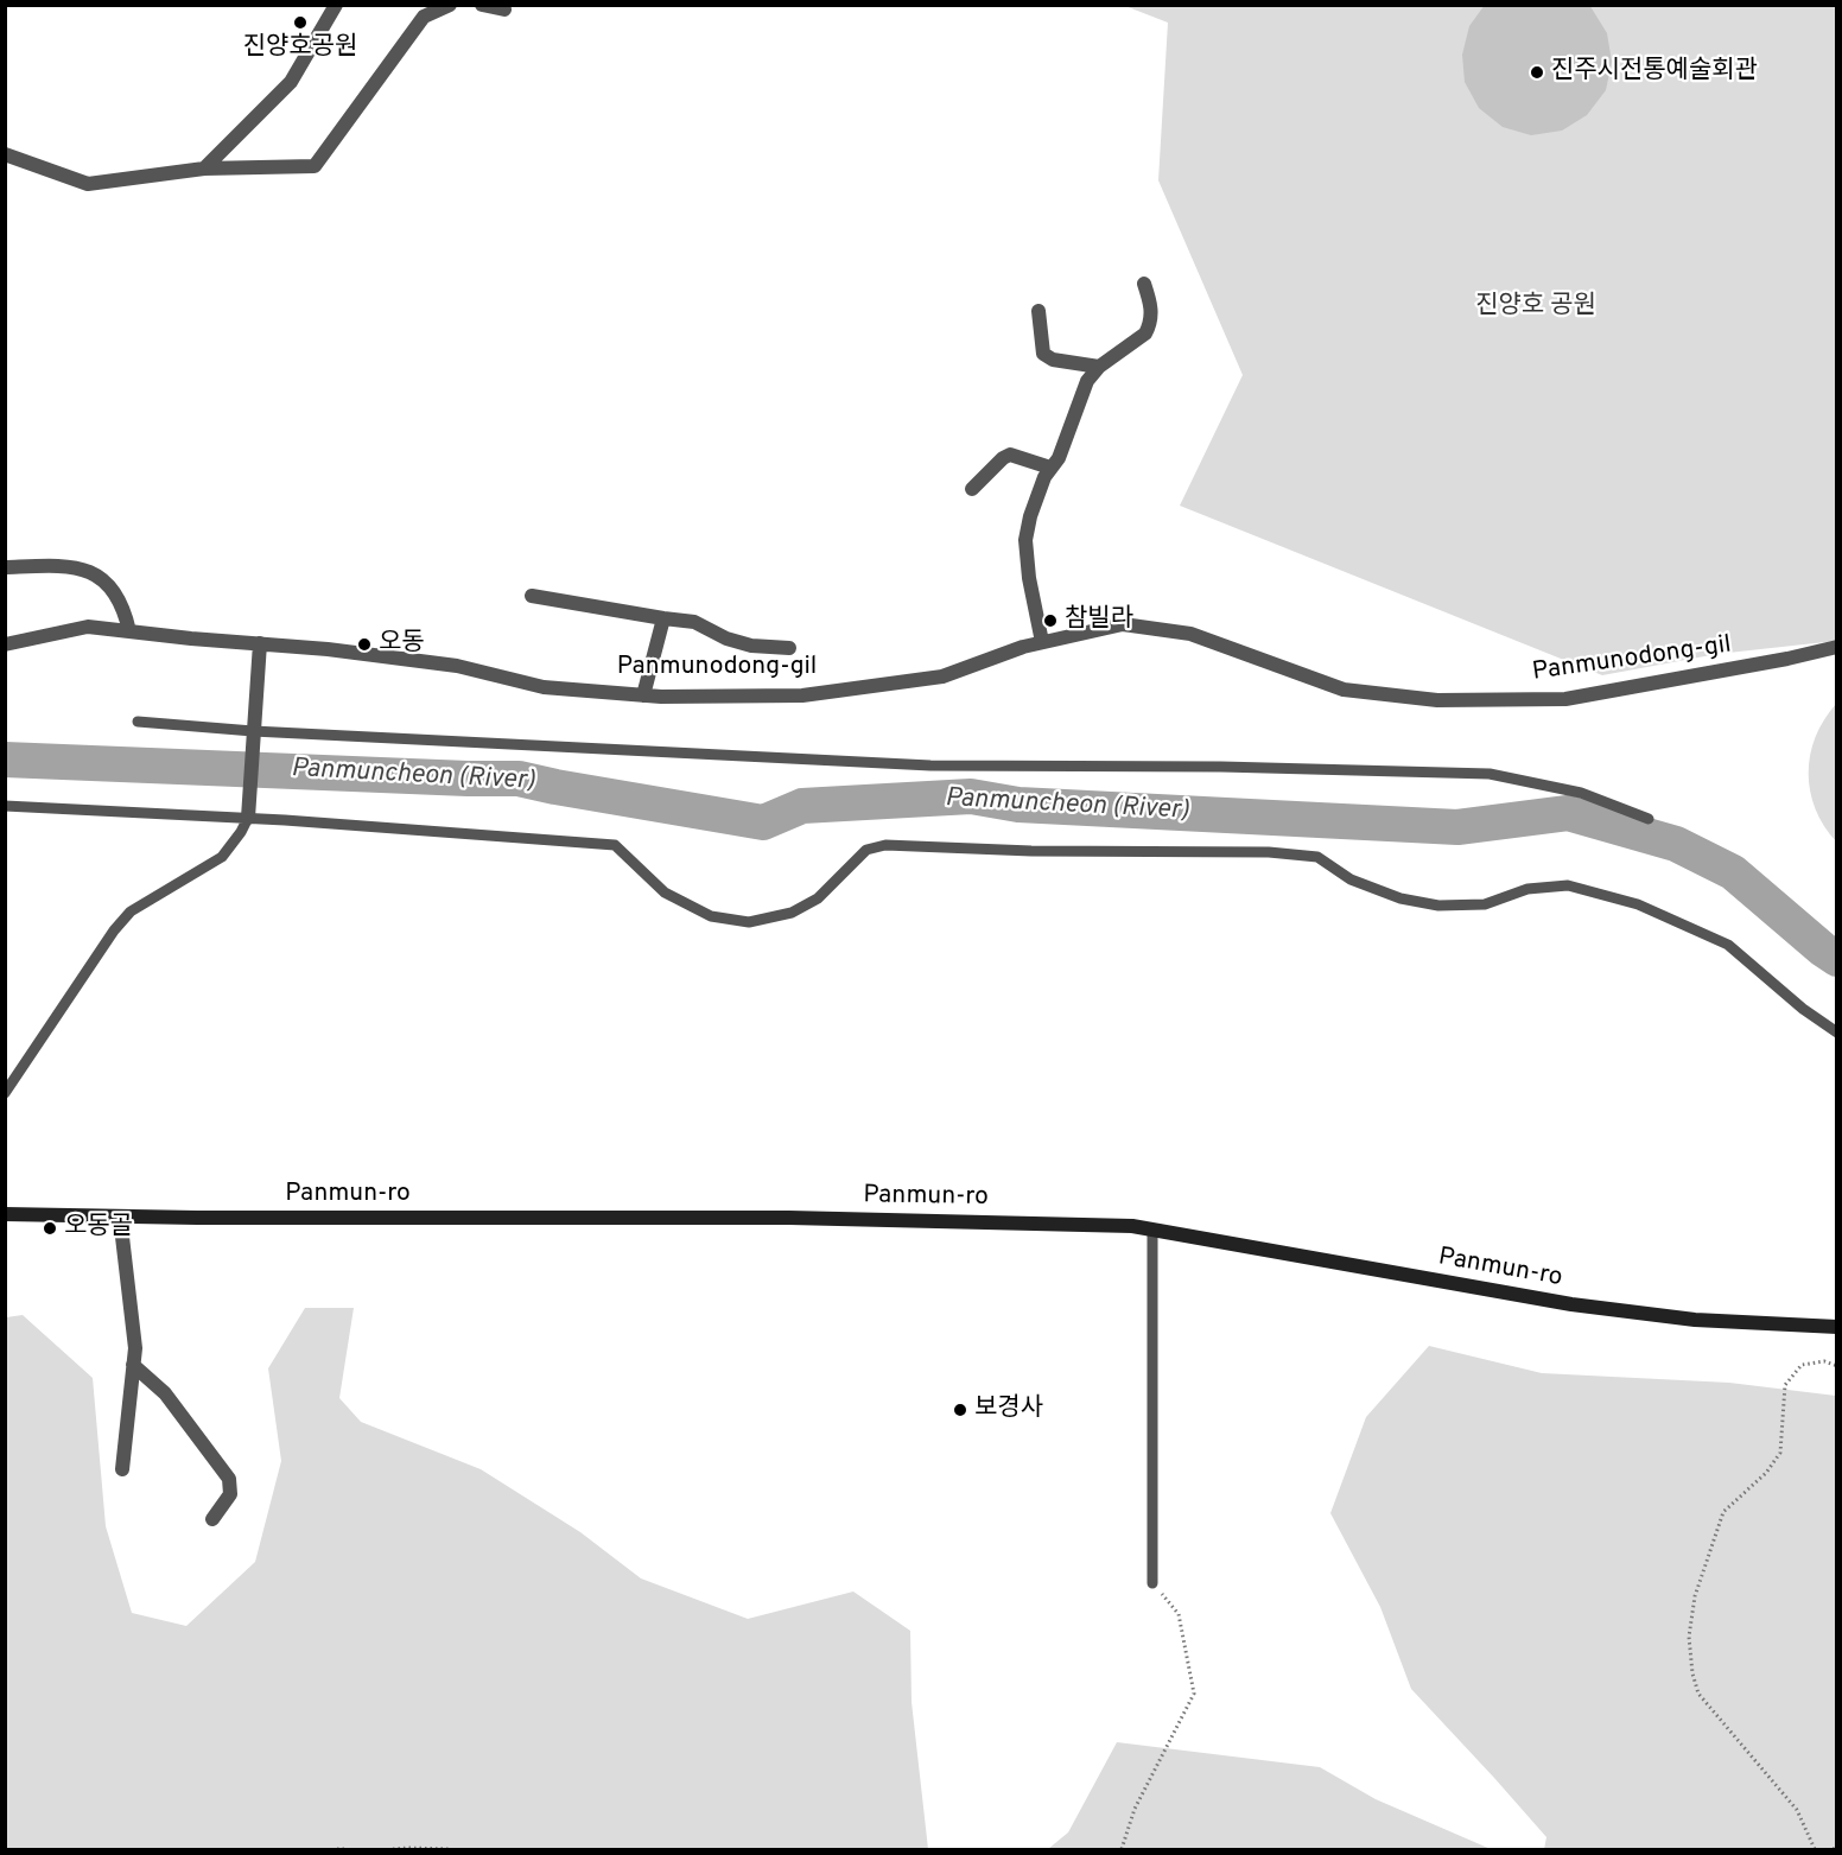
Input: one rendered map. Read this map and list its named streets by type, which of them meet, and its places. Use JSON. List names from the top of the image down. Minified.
{"streets":{"street":["Panmunodong-gil","Panmun-ro"]},"water":["Panmuncheon (River)"],"parks":["진양호 공원"],"places":["진양호공원","진주시전통예술회관","참빌라","오동","오동골","보경사"]}
